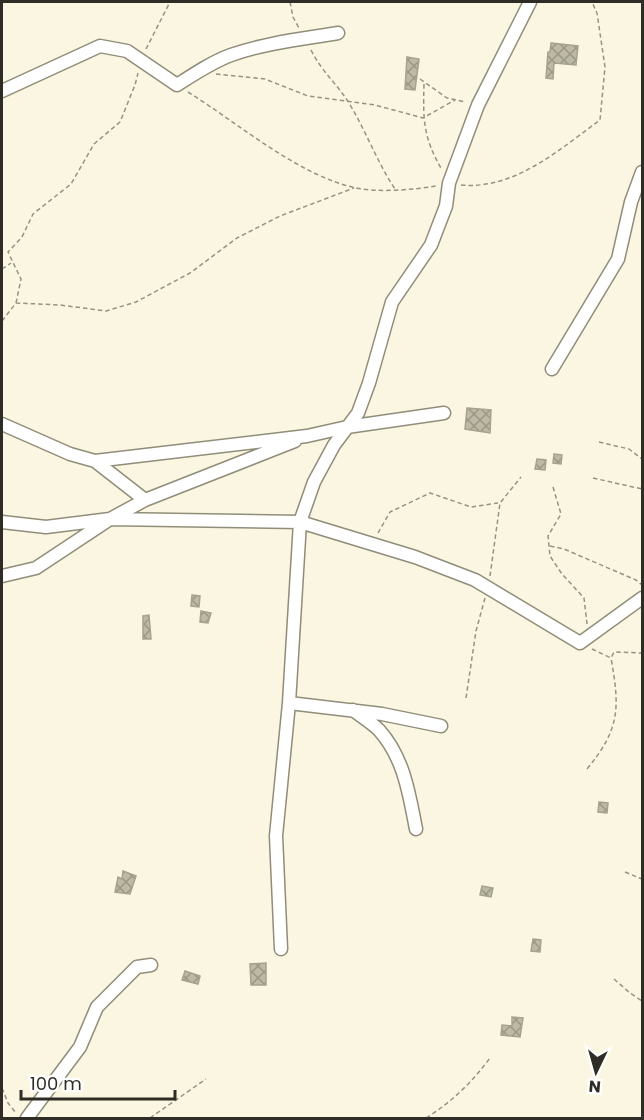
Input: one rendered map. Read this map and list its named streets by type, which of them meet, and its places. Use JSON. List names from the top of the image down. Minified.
{"scale_bar":"100 m","north":"bottom"}
